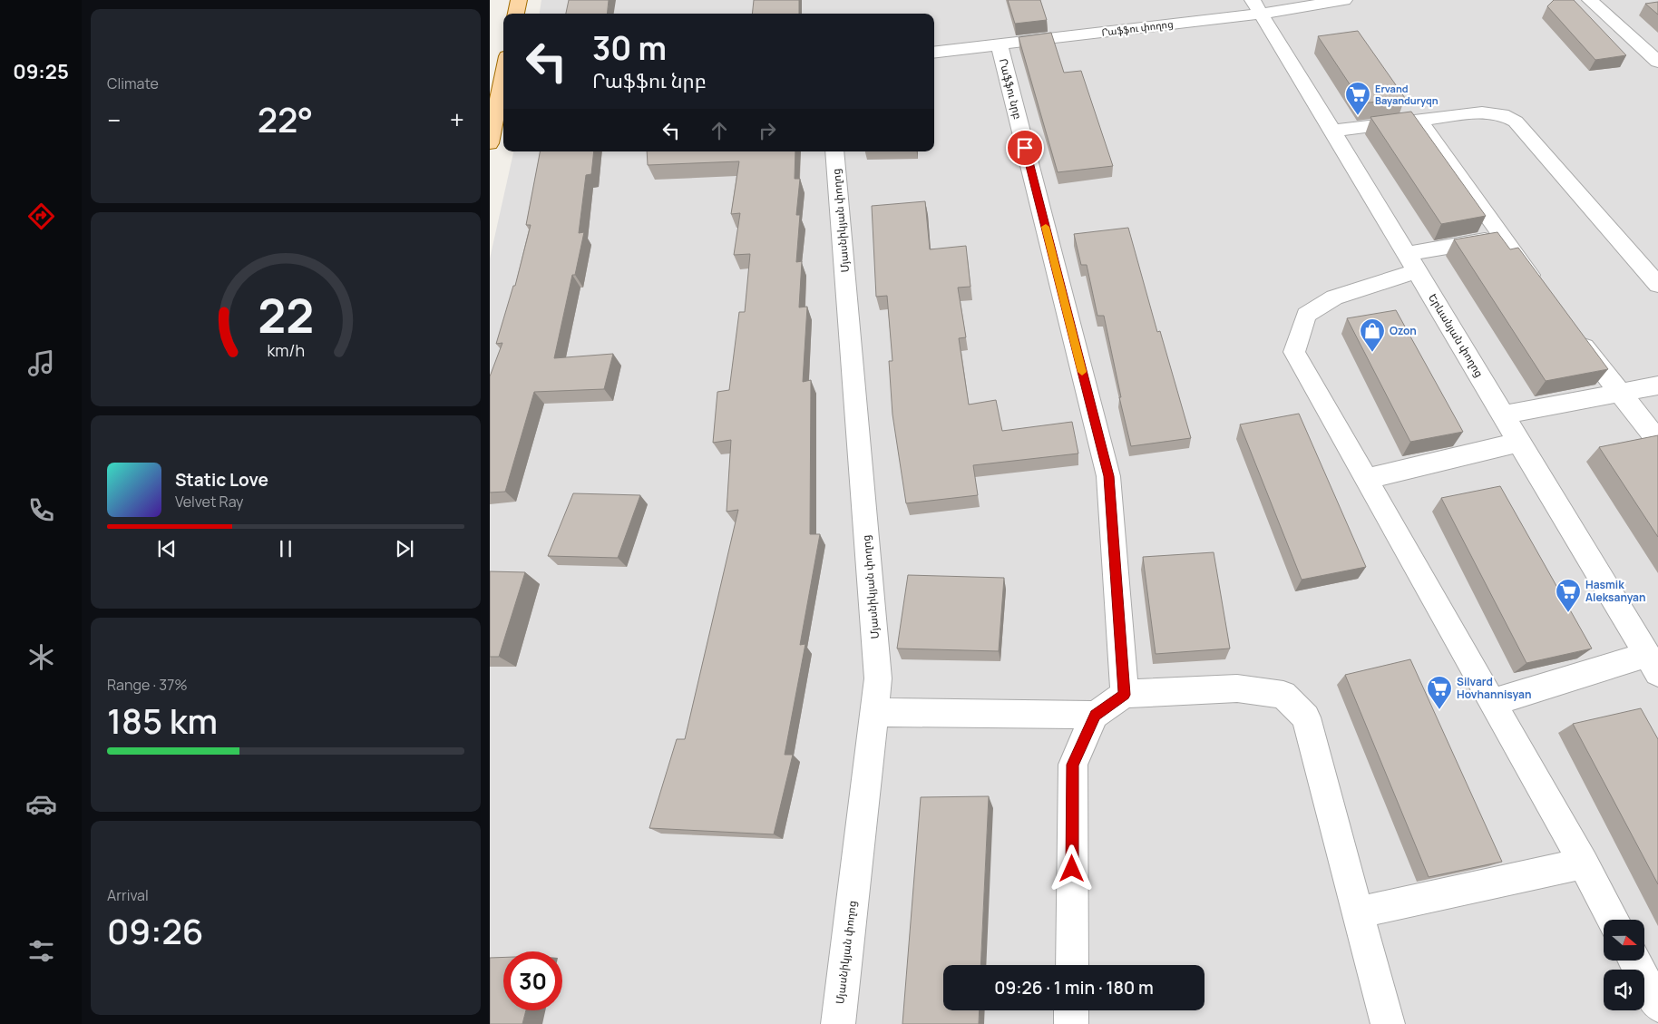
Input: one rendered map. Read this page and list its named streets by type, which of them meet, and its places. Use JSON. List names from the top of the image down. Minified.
{"streets":{"street":["Րաֆֆու փողոց","Րաֆֆու նրբ","Մյասնիկյան փողոց","Երևանյան փողոց"]},"crossings":[["Րաֆֆու փողոց","Րաֆֆու նրբ"],["Րաֆֆու փողոց","Երևանյան փողոց"]],"places":{"supermarket":["Ervand Bayanduryqn","Hasmik Aleksanyan","Silvard Hovhannisyan"],"shop":["Ozon"]},"north":"right","page":{"tabs":"09:25","tile":["Climate",["Range · 37%","185 km"],["Arrival","09:26"]],"turn":["30 m","Րաֆֆու նրբ"],"heat":["−","22°","+"],"song":["Static Love","Velvet Ray"],"limit":"30","trip":"09:26 · 1 min · 180 m","gauge":["22","km/h"]}}
